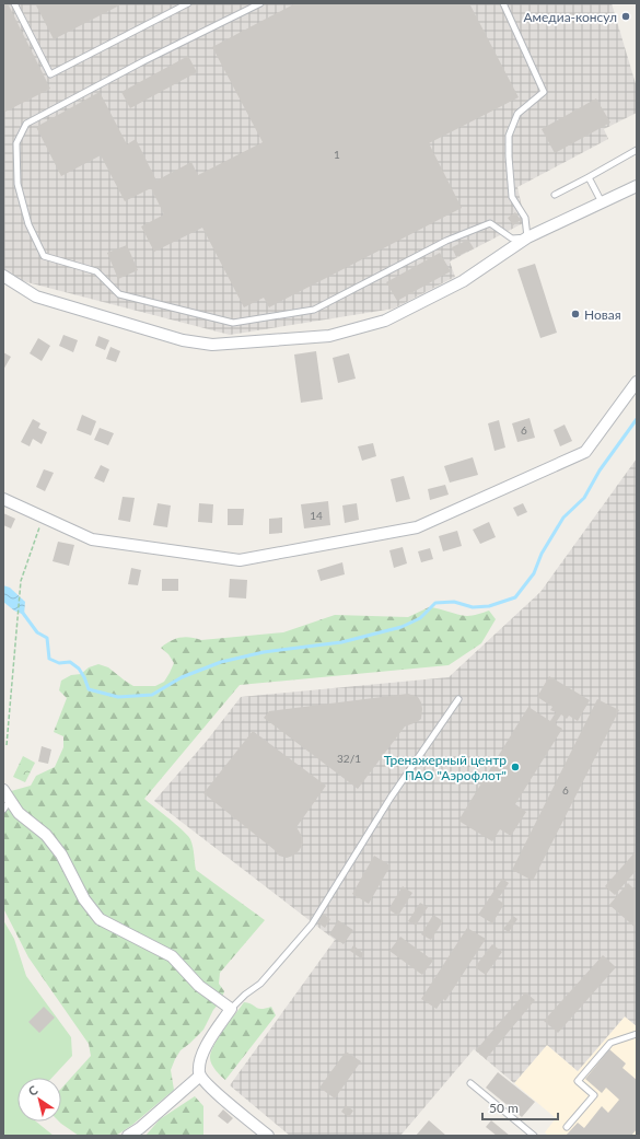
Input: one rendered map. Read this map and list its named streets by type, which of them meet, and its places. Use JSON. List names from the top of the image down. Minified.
{"places":["Амедиа-консул","Новая","Тренажерный центр ПАО \"Аэрофлот\""],"house_numbers":["1","6","14","32/1","6"],"scale_bar":"50 m","north":"top left"}
